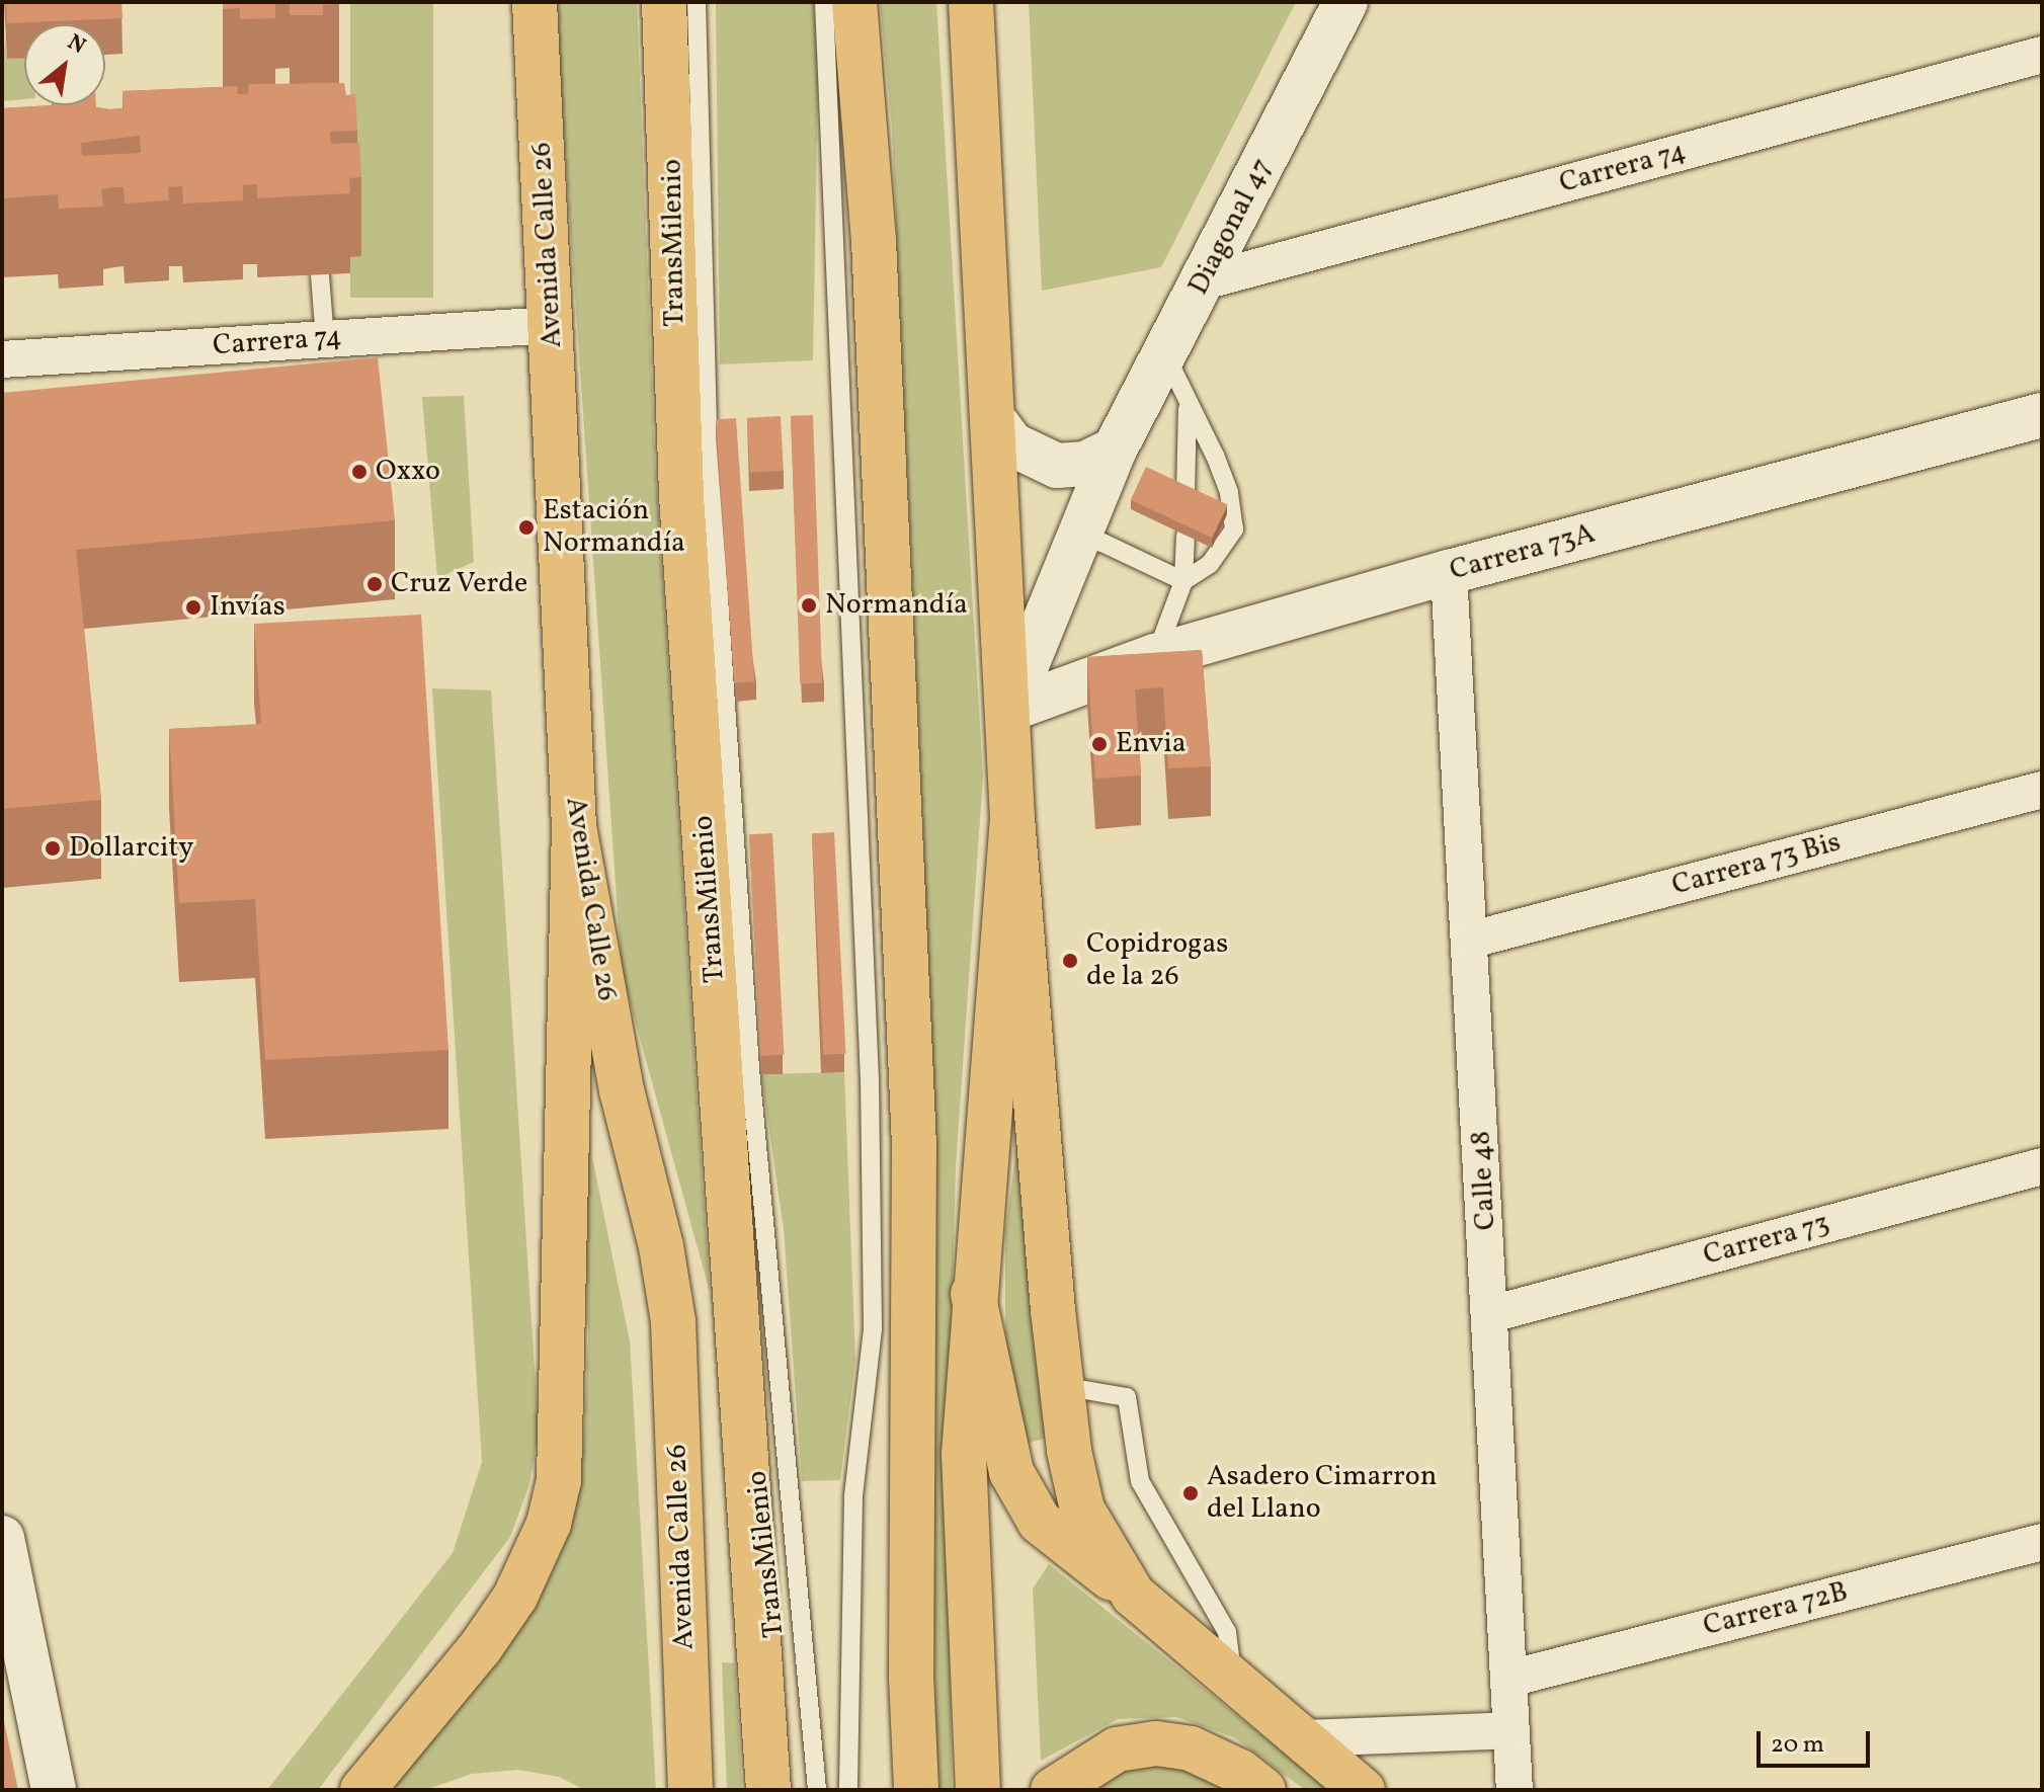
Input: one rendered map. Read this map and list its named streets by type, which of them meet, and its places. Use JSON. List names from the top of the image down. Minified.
{"streets":{"main road":["Avenida Calle 26"],"street":["Carrera 74","Diagonal 47","Carrera 73A","Carrera 73 Bis","Calle 48","Carrera 73","Carrera 72B"],"lane":["TransMilenio"]},"crossings":[["Carrera 74","Diagonal 47"],["Carrera 74","Avenida Calle 26"],["Diagonal 47","Carrera 73A"],["Carrera 73A","Calle 48"],["Carrera 73 Bis","Calle 48"],["Calle 48","Carrera 73"],["Calle 48","Carrera 72B"]],"places":["Oxxo","Estación Normandía","Cruz Verde","Normandía","Invías","Envia","Dollarcity","Copidrogas de la 26","Asadero Cimarron del Llano"],"scale_bar":"20 m","north":"top right"}
